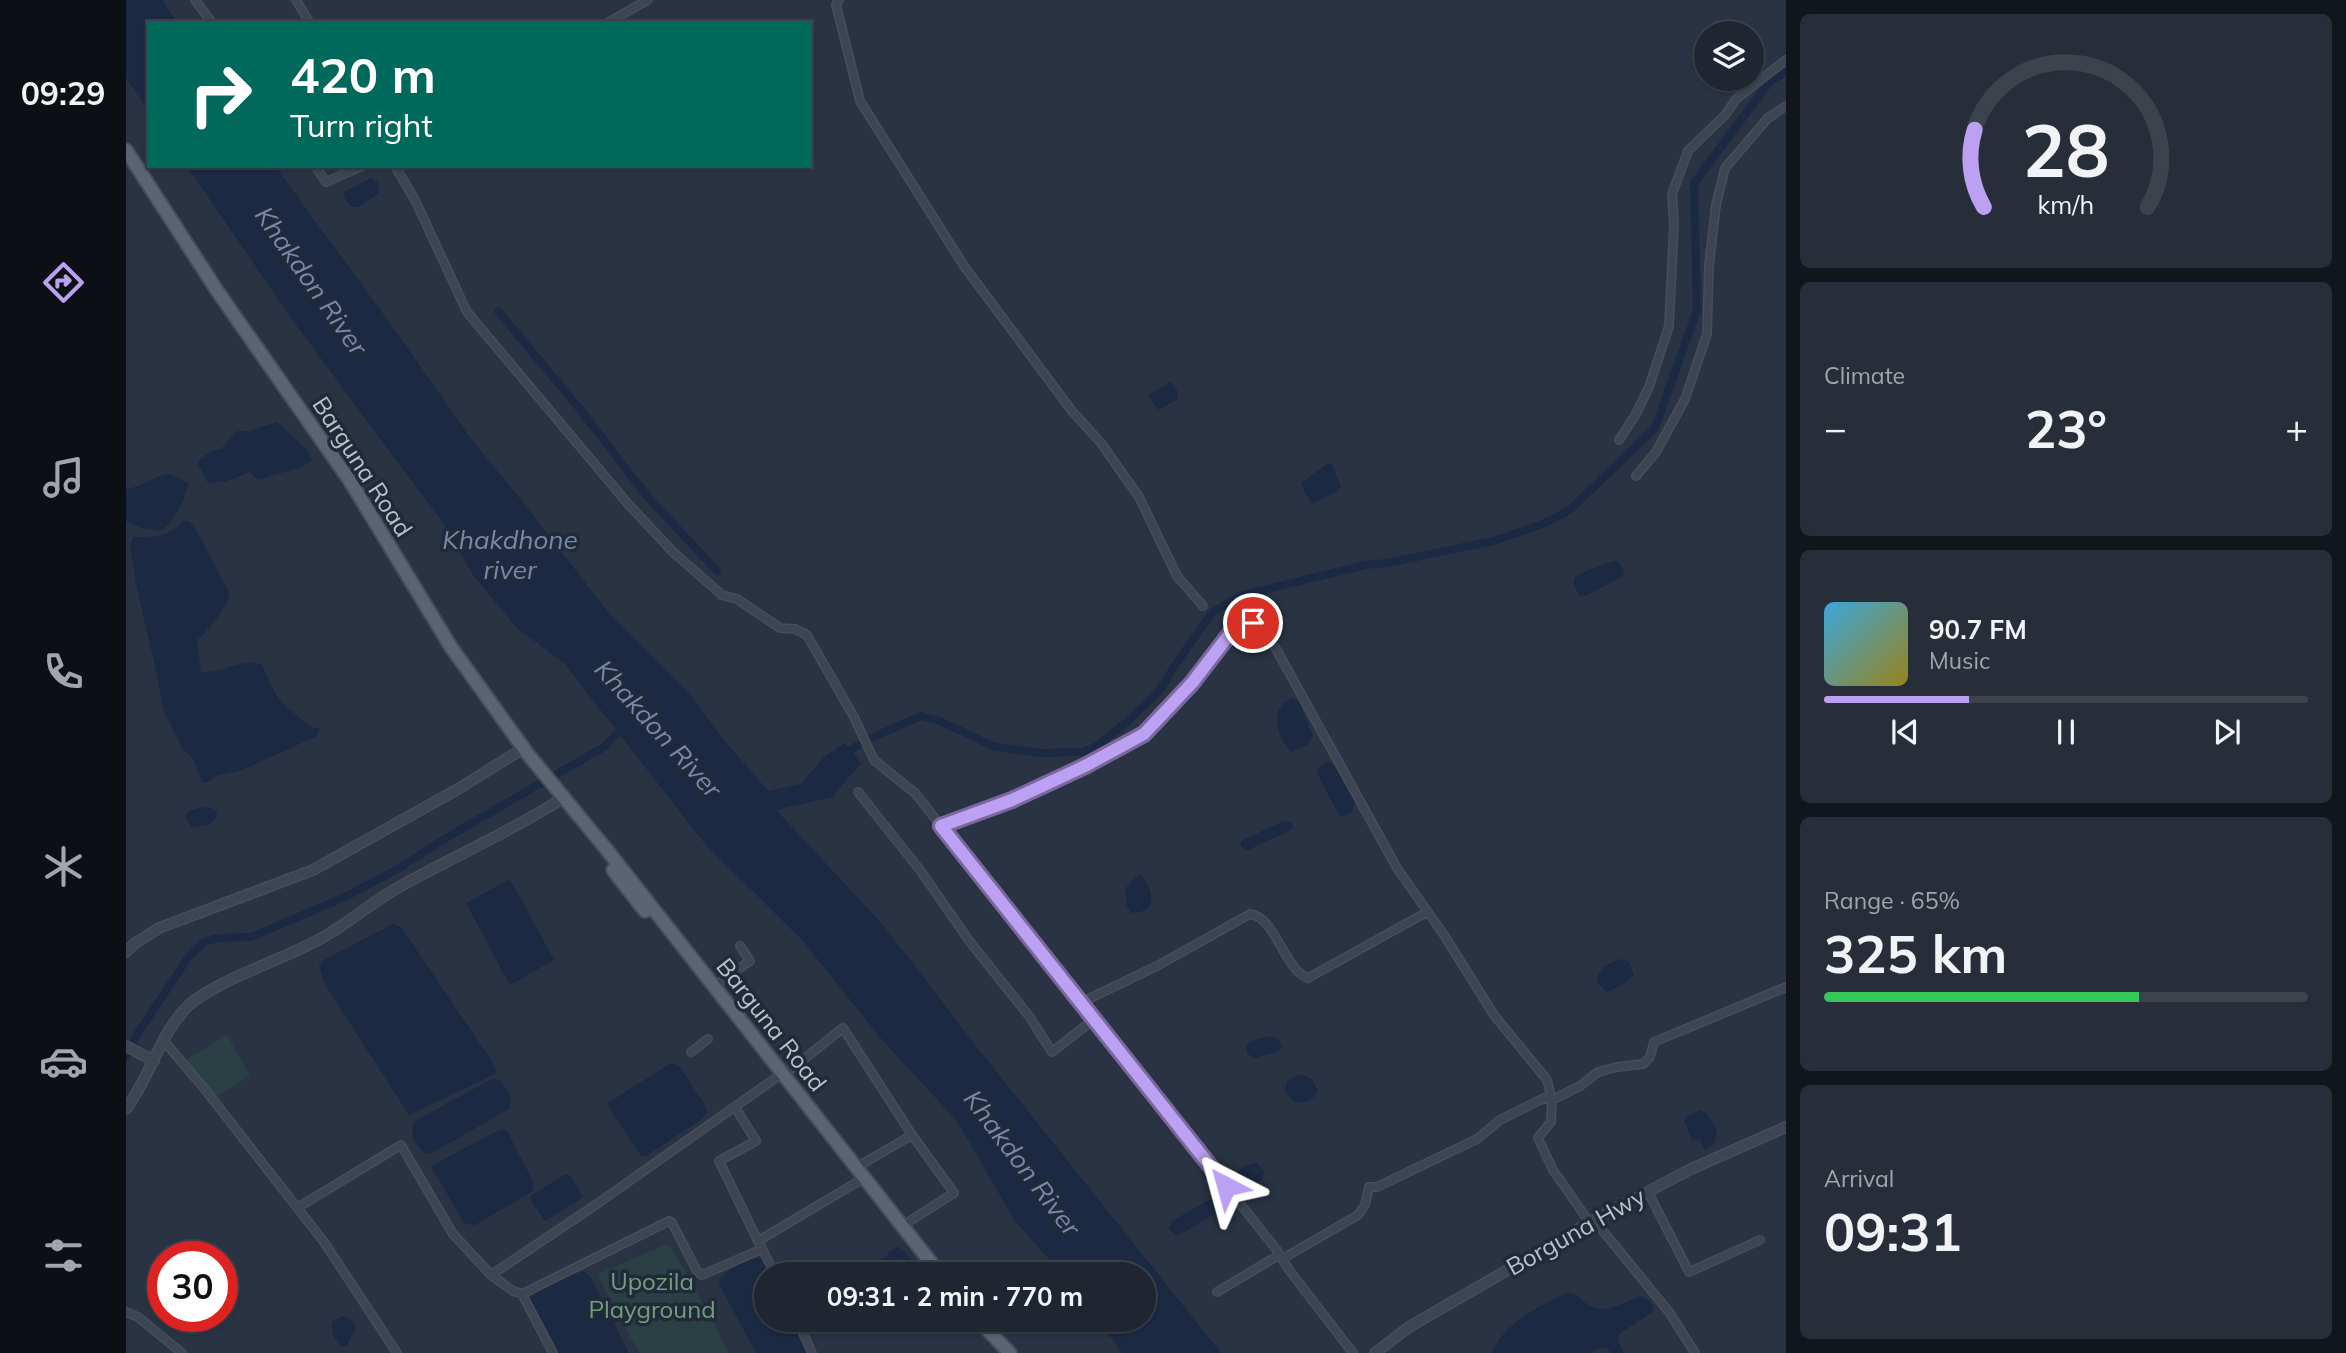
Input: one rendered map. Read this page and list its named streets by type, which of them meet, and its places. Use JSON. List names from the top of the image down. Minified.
{"streets":{"main road":["Barguna Road"],"street":["Borguna Hwy"]},"water":["Khakdon River","Khakdhone river"],"parks":["Upozila Playground"],"page":{"tabs":"09:29","turn":["420 m","Turn right"],"tile":["Climate",["Range · 65%","325 km"],["Arrival","09:31"]],"heat":["−","23°","+"],"song":["90.7 FM","Music"],"limit":"30","trip":"09:31 · 2 min · 770 m","gauge":["28","km/h"]}}
